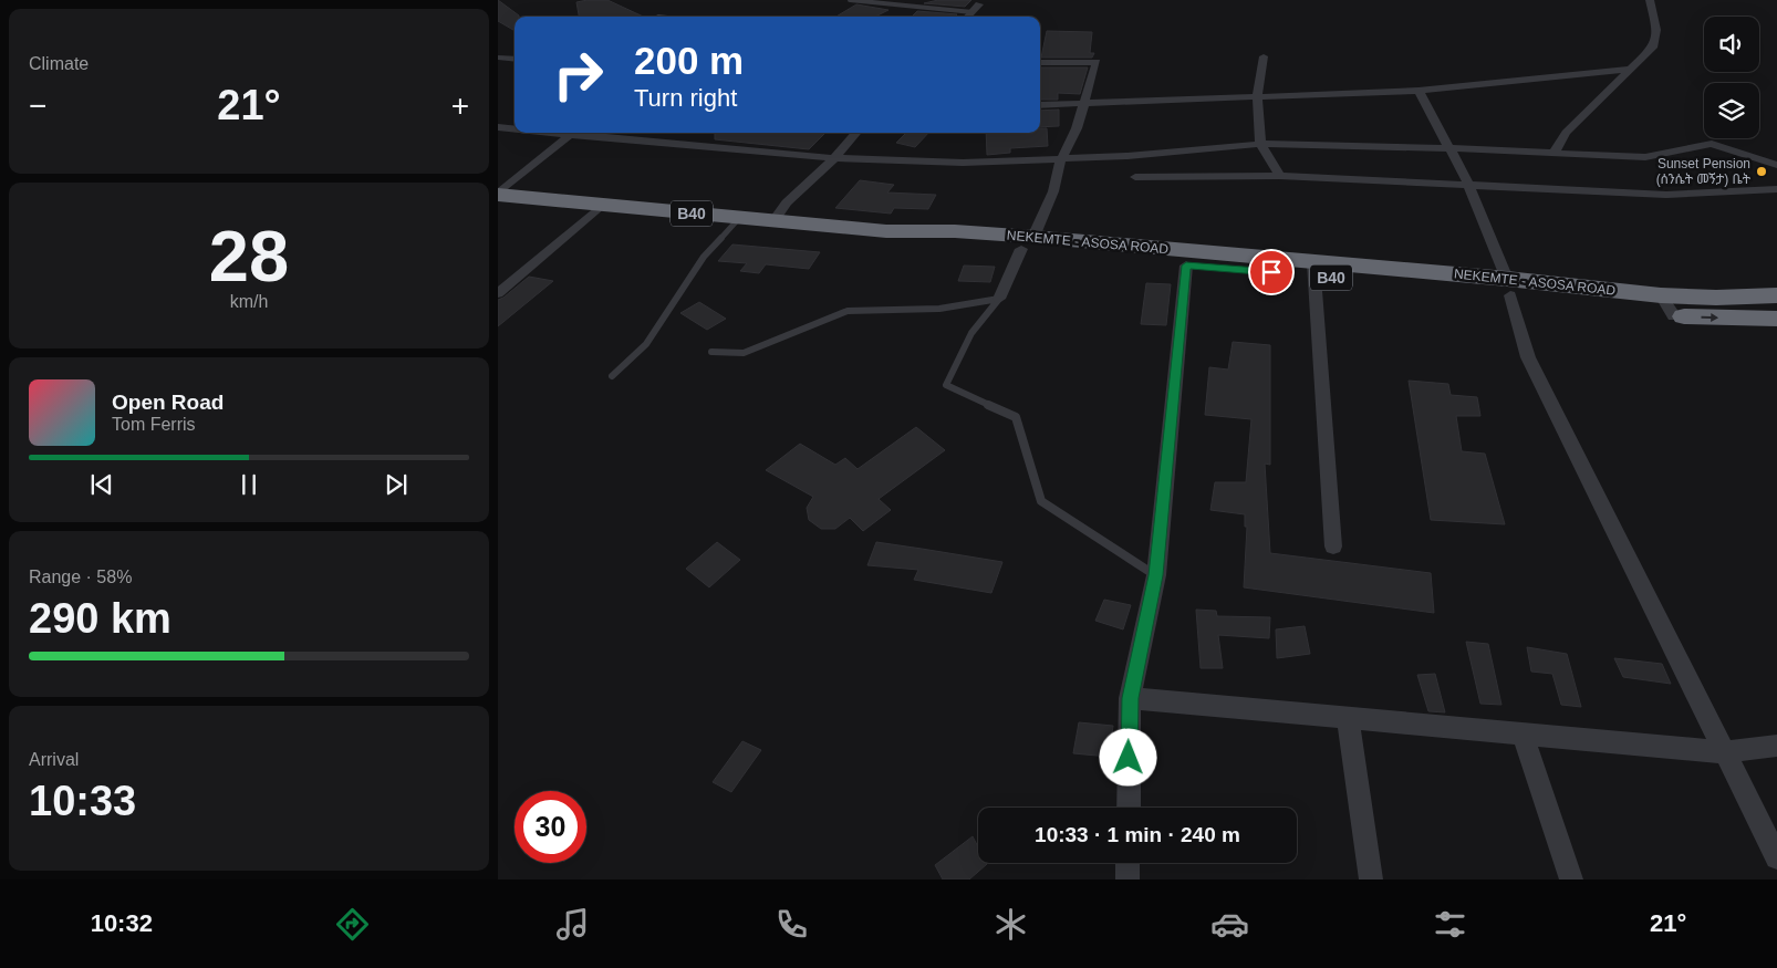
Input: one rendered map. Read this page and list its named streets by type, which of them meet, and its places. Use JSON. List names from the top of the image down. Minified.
{"streets":{"highway":["B40","NEKEMTE - ASOSA ROAD"]},"crossings":[["B40","NEKEMTE - ASOSA ROAD"]],"places":["Sunset Pension (ሰንሴት መኝታ) ቤት"],"page":{"tile":["Climate",["28","km/h"],["Range · 58%","290 km"],["Arrival","10:33"]],"turn":["200 m","Turn right"],"heat":["−","21°","+"],"song":["Open Road","Tom Ferris"],"limit":"30","trip":"10:33 · 1 min · 240 m","tabs":["10:32","21°"]}}
